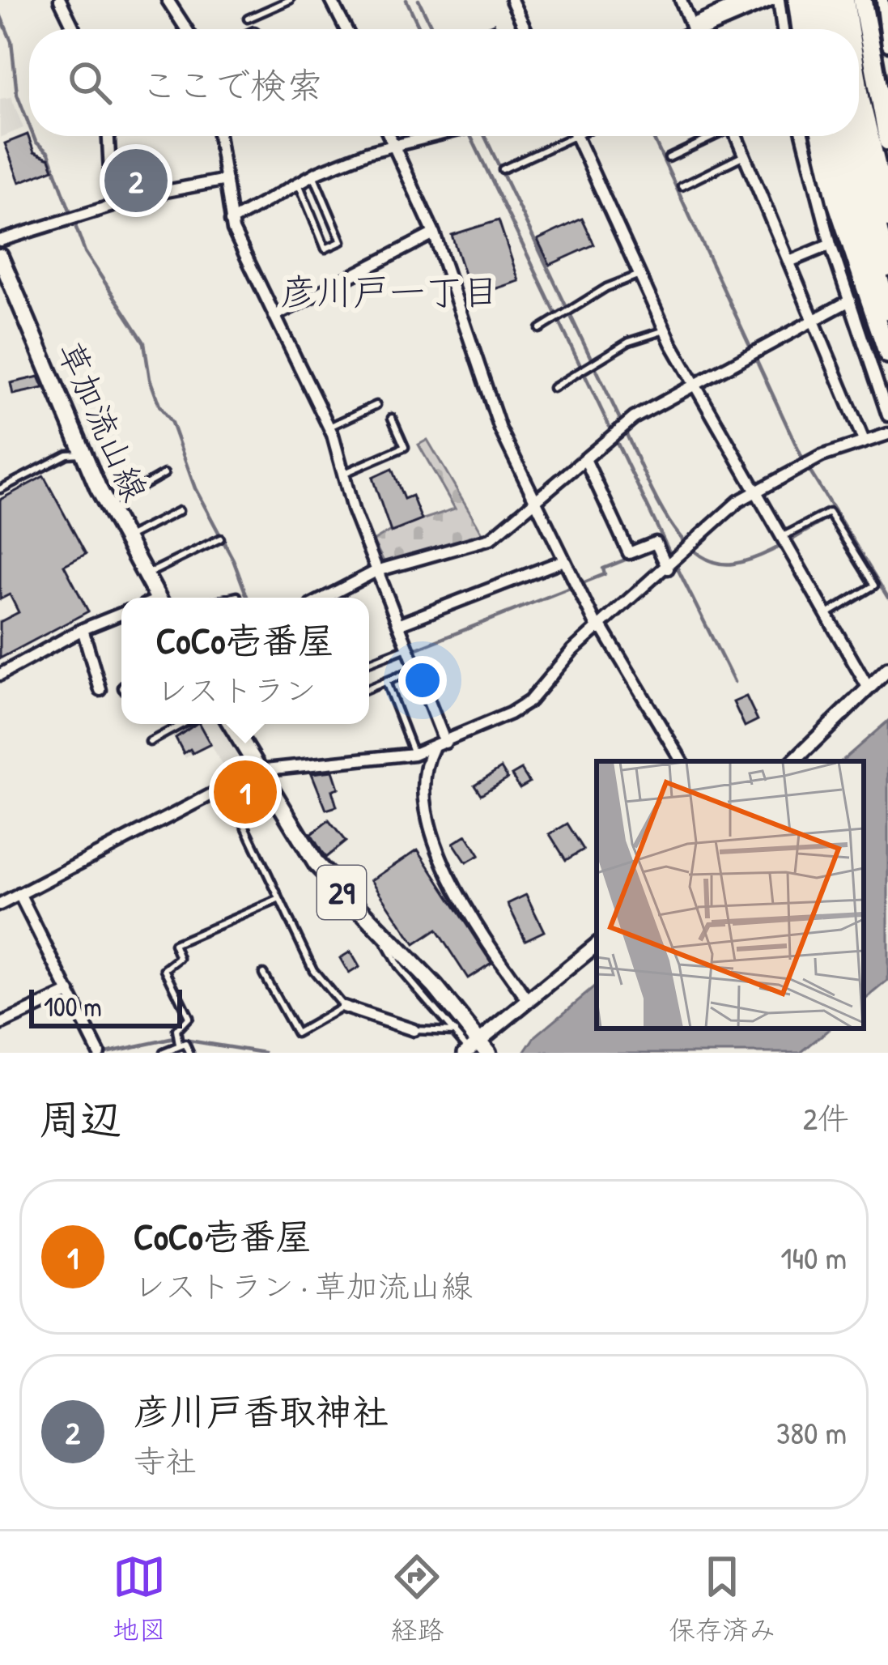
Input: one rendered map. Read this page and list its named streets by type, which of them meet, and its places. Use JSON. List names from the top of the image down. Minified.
{"streets":{"main road":["草加流山線","29"]},"districts":["彦川戸一丁目"],"scale_bar":"100 m","page":{"search":"ここで検索","pins":["2","1"],"popup":["CoCo壱番屋","レストラン"],"scale":"100 m","heading":["周辺","2件"],"list":[{"mark":"1","name":"CoCo壱番屋","note":"レストラン · 草加流山線","value":"140 m"},{"mark":"2","name":"彦川戸香取神社","note":"寺社","value":"380 m"}],"nav":["地図","経路","保存済み"]}}
